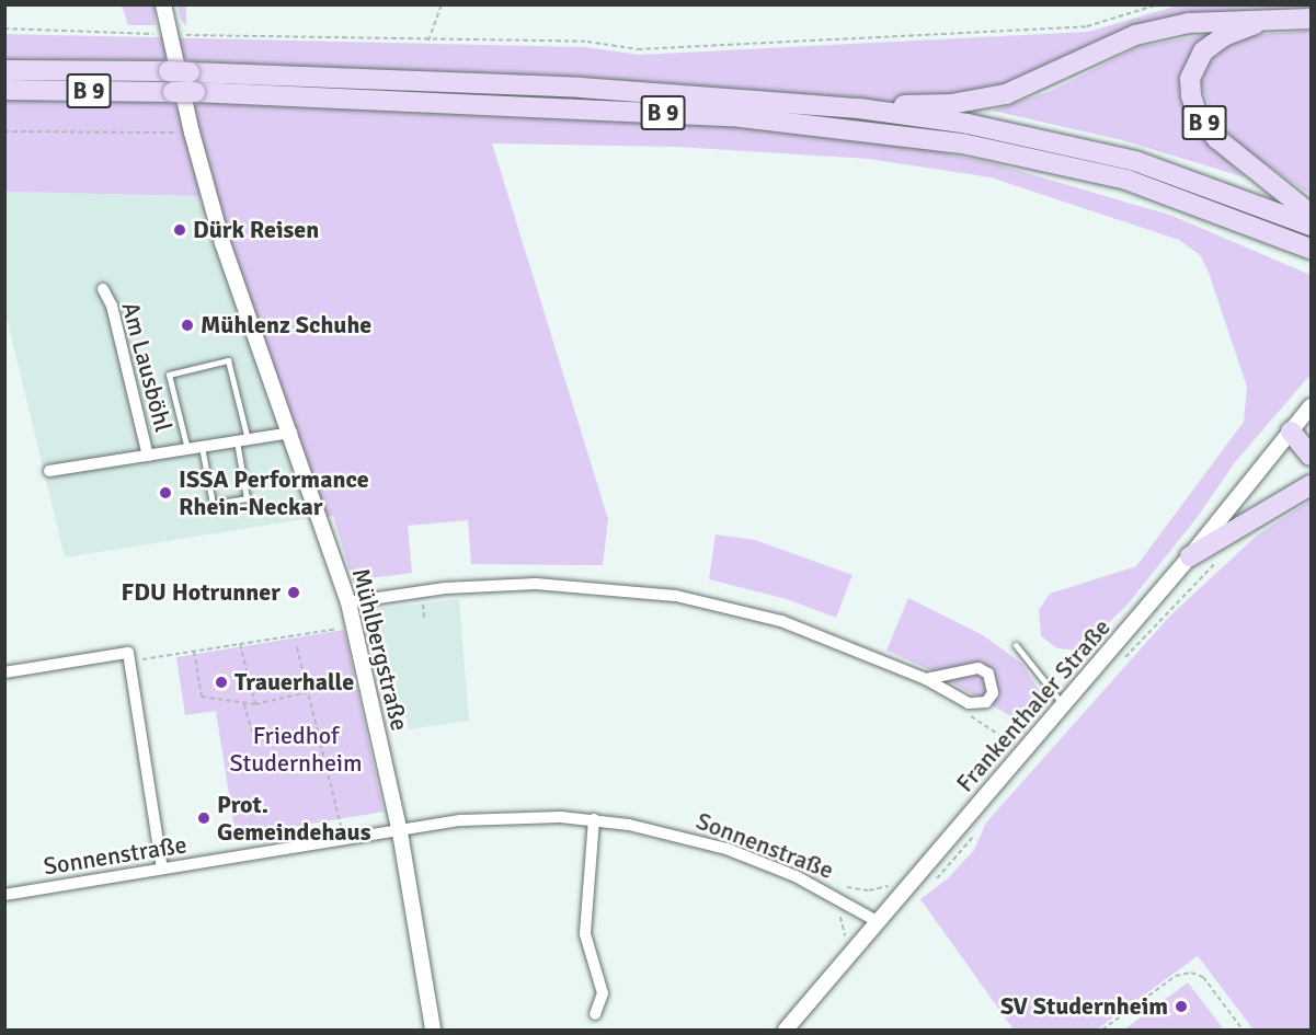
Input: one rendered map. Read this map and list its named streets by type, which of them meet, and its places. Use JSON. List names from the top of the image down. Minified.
{"streets":{"highway":["B 9"],"street":["Am Lausböhl","Mühlbergstraße","Frankenthaler Straße","Sonnenstraße"]},"crossings":[["Mühlbergstraße","Sonnenstraße"],["Frankenthaler Straße","Sonnenstraße"]],"parks":["Friedhof Studernheim"],"places":["Dürk Reisen","Mühlenz Schuhe","ISSA Performance Rhein-Neckar","FDU Hotrunner","Trauerhalle","Prot. Gemeindehaus","SV Studernheim"]}
